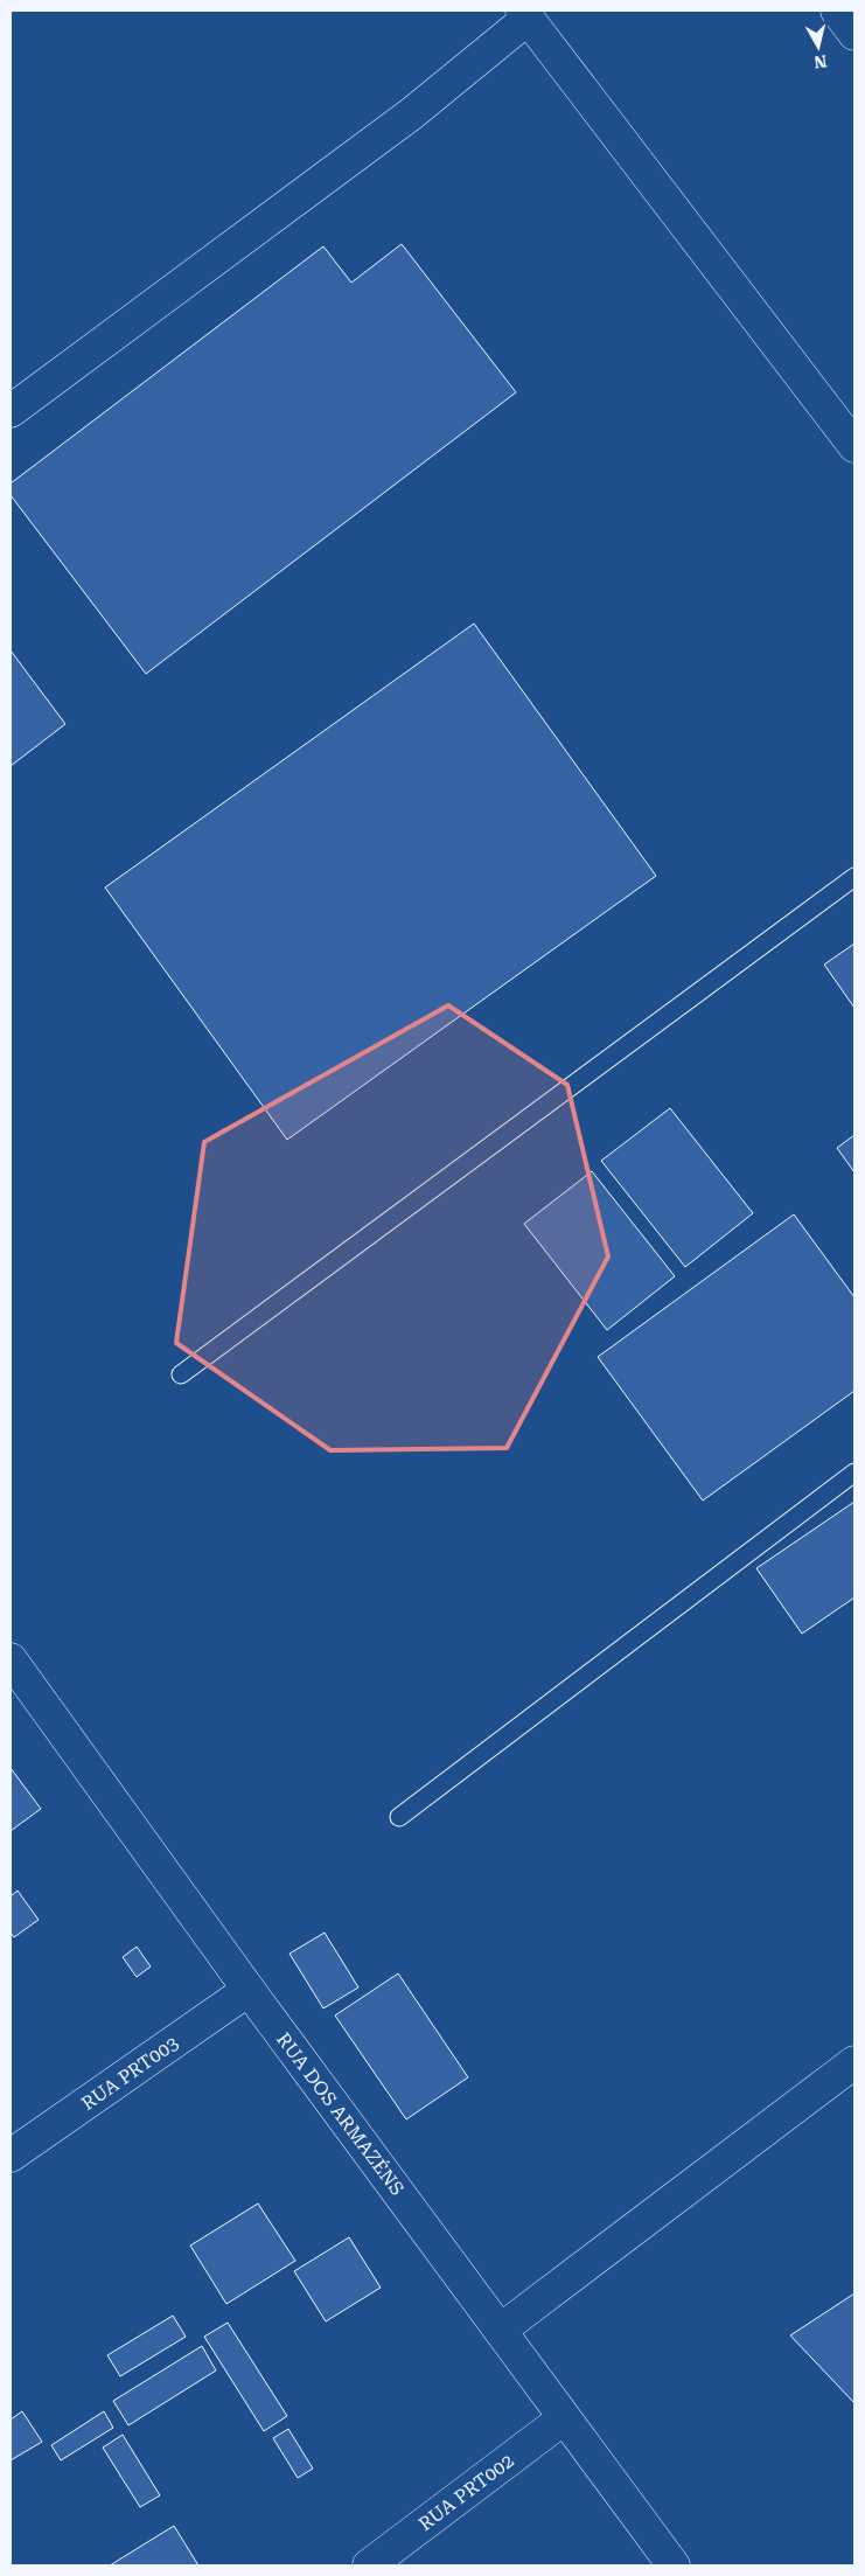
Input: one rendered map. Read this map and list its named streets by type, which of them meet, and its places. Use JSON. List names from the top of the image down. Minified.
{"streets":{"main road":["RUA PRT003","RUA DOS ARMAZÉNS","RUA PRT002"]},"crossings":[["RUA PRT003","RUA DOS ARMAZÉNS"],["RUA DOS ARMAZÉNS","RUA PRT002"]],"north":"bottom"}
